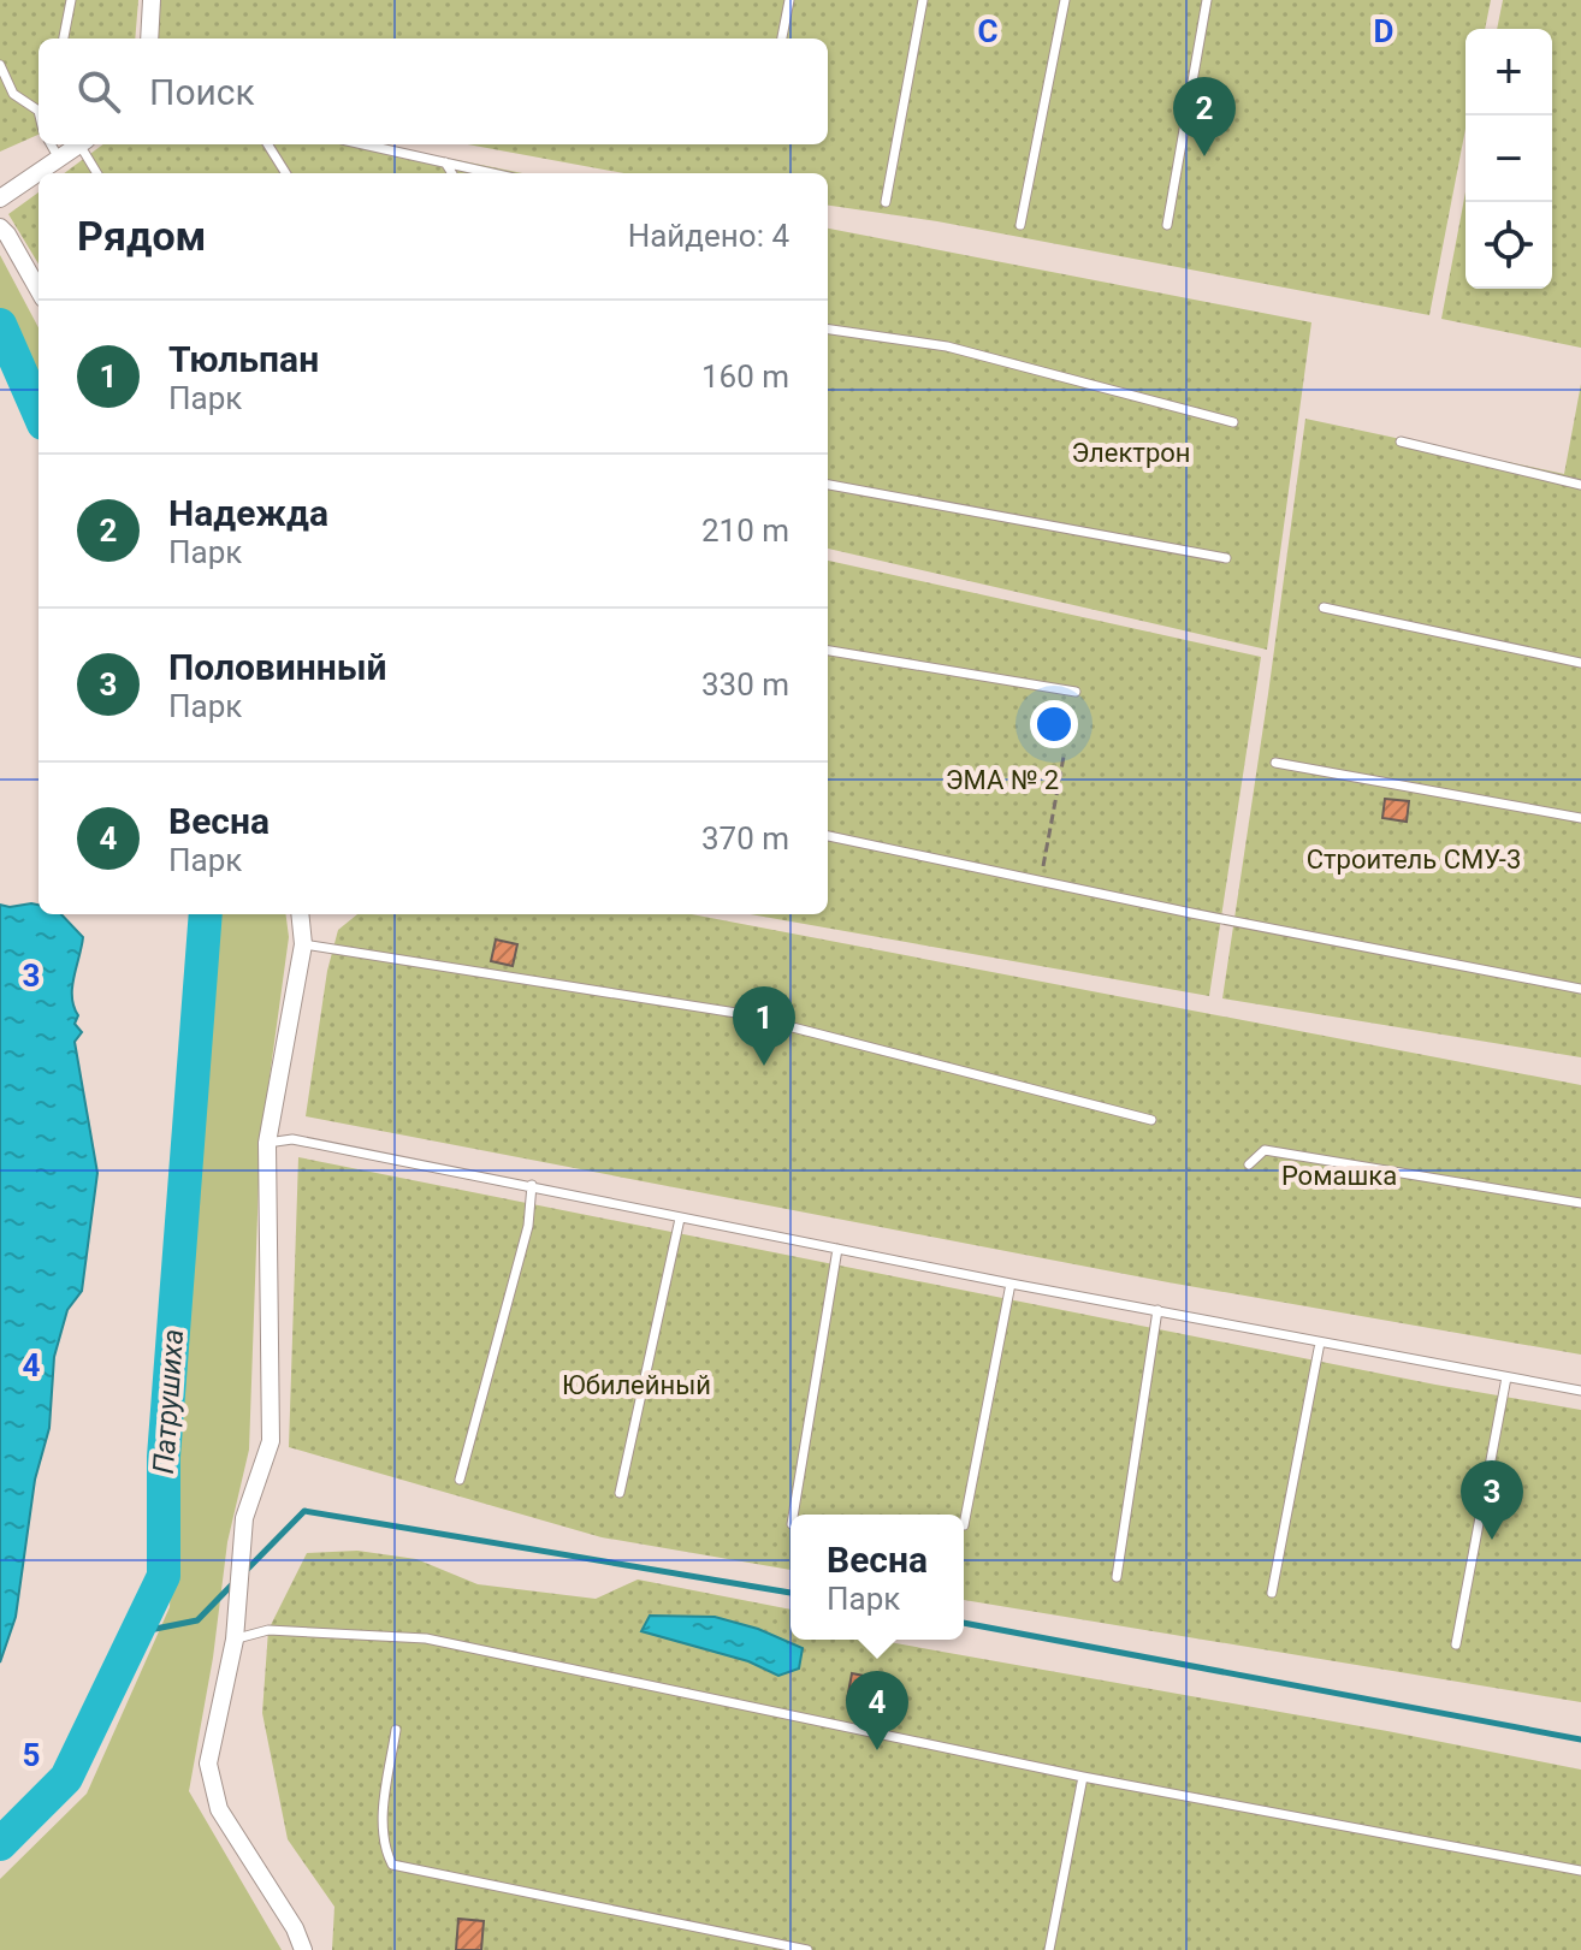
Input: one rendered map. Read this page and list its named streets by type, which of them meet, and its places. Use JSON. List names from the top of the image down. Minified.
{"water":["Патрушиха"],"parks":["Электрон","ЭМА № 2","Строитель СМУ-3","Ромашка","Юбилейный"],"page":{"map_buttons":["+","−"],"search":"Поиск","pins":["2","1","3","4"],"heading":["Рядом","Найдено: 4"],"list":[{"mark":"1","name":"Тюльпан","note":"Парк","value":"160 m"},{"mark":"2","name":"Надежда","note":"Парк","value":"210 m"},{"mark":"3","name":"Половинный","note":"Парк","value":"330 m"},{"mark":"4","name":"Весна","note":"Парк","value":"370 m"}],"popup":["Весна","Парк"]},"grid":{"columns":["C","D"],"rows":["3","4","5"]}}
